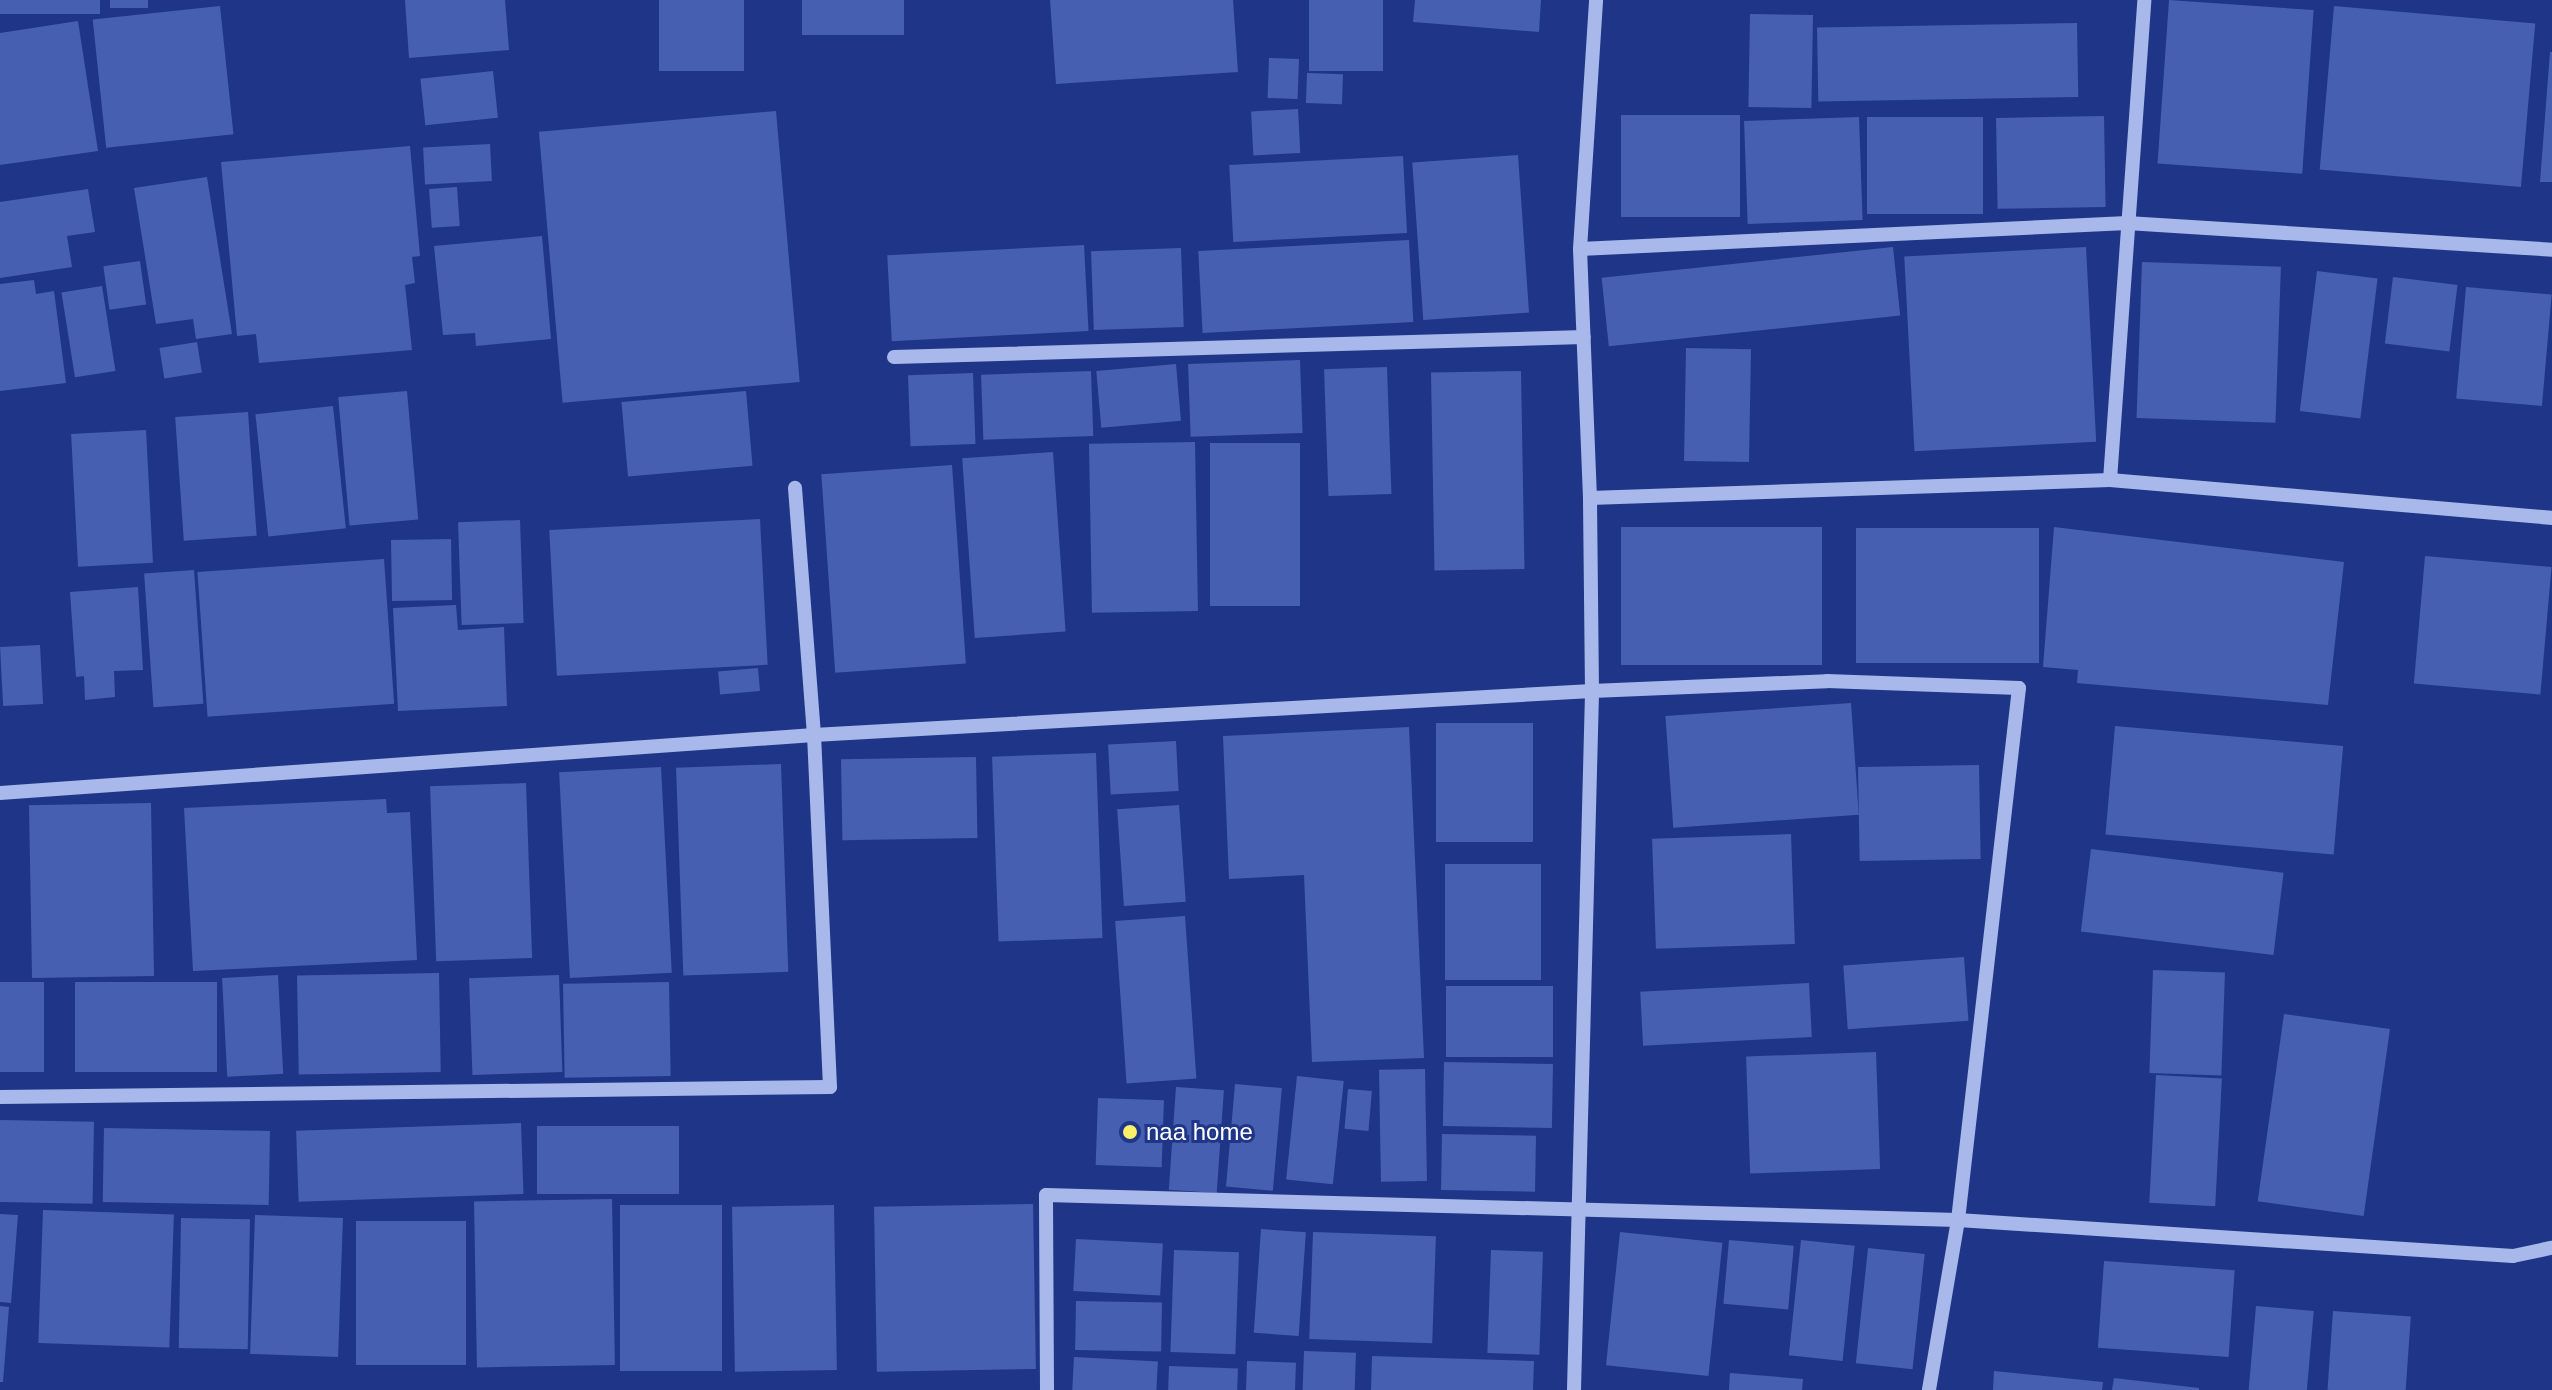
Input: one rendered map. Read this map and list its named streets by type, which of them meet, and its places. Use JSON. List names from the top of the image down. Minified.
{"places":["naa home"]}
